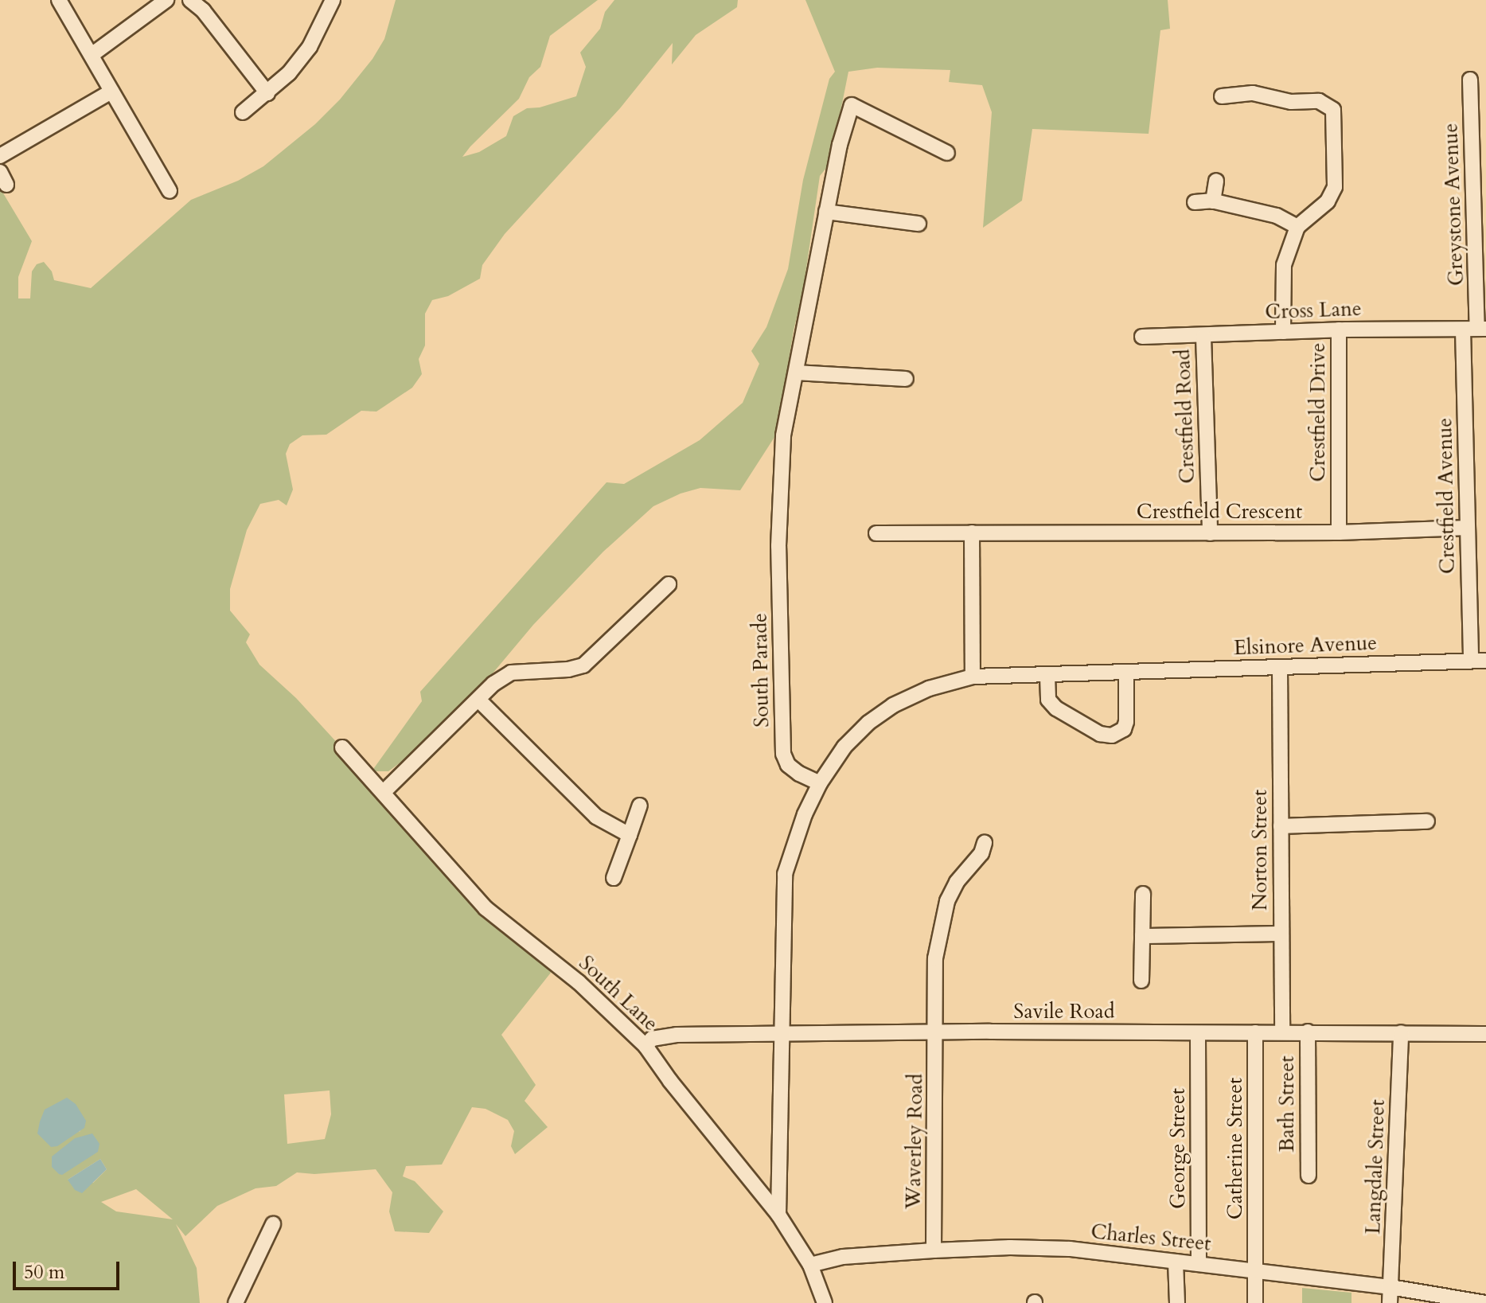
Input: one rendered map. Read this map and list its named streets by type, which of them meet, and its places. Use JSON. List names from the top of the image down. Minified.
{"streets":{"street":["Greystone Avenue","Cross Lane","Crestfield Drive","Crestfield Road","Crestfield Avenue","Crestfield Crescent","Elsinore Avenue","South Parade","Norton Street","South Lane","Savile Road","Bath Street","Waverley Road","George Street","Catherine Street","Langdale Street","Charles Street"]},"crossings":[["Greystone Avenue","Cross Lane"],["Greystone Avenue","Crestfield Avenue"],["Cross Lane","Crestfield Drive"],["Cross Lane","Crestfield Road"],["Cross Lane","Crestfield Avenue"],["Crestfield Drive","Crestfield Crescent"],["Crestfield Road","Crestfield Crescent"],["Crestfield Avenue","Crestfield Crescent"],["Crestfield Avenue","Elsinore Avenue"],["Elsinore Avenue","South Parade"],["Elsinore Avenue","Norton Street"],["Norton Street","Savile Road"],["South Lane","Savile Road"],["South Lane","Charles Street"],["Savile Road","Bath Street"],["Savile Road","Waverley Road"],["Savile Road","George Street"],["Savile Road","Catherine Street"],["Savile Road","Langdale Street"],["Waverley Road","Charles Street"],["George Street","Charles Street"],["Catherine Street","Charles Street"],["Langdale Street","Charles Street"]],"scale_bar":"50 m"}
